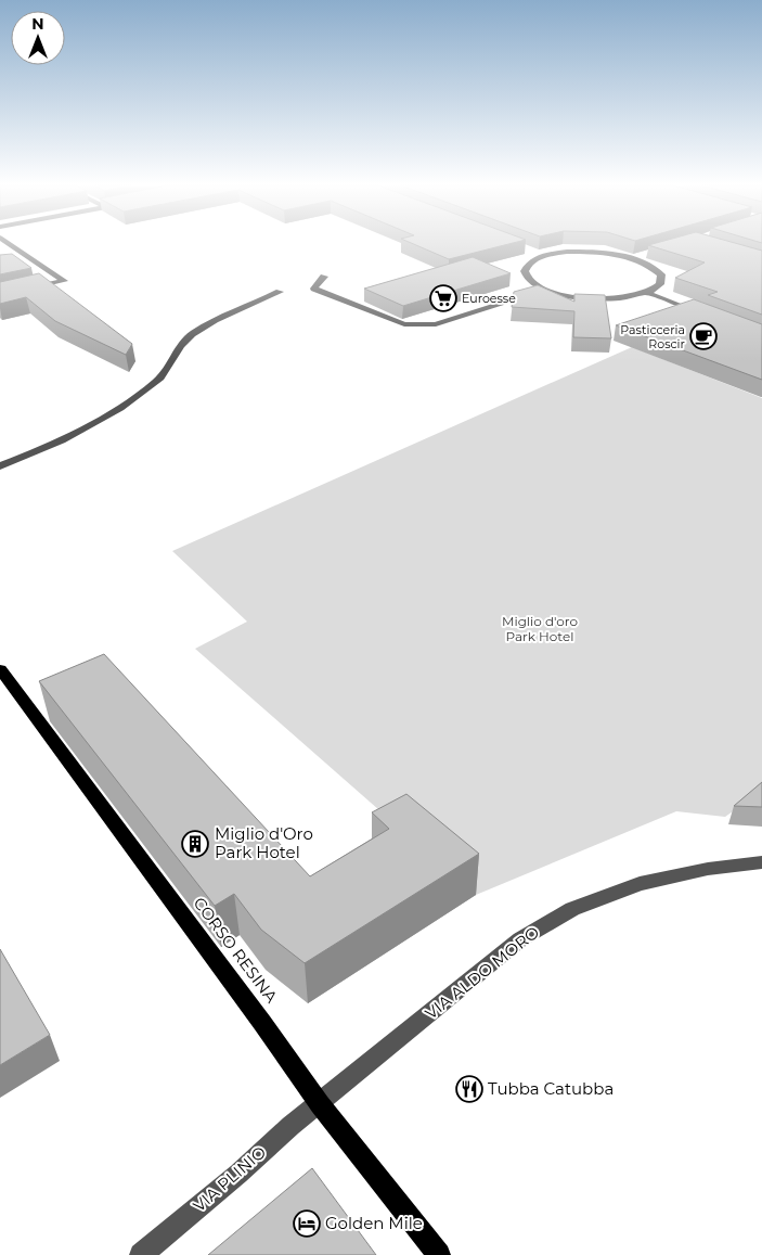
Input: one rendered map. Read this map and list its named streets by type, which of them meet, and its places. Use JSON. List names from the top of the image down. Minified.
{"streets":{"main road":["CORSO RESINA"],"street":["VIA ALDO MORO","VIA PLINIO"]},"crossings":[["CORSO RESINA","VIA ALDO MORO"],["CORSO RESINA","VIA PLINIO"],["VIA ALDO MORO","VIA PLINIO"]],"parks":["Miglio d'oro Park Hotel"],"places":{"supermarket":["Euroesse"],"cafe":["Pasticceria Roscir"],"building":["Miglio d'Oro Park Hotel"],"restaurant":["Tubba Catubba"],"hotel":["Golden Mile"]},"north":"top"}
